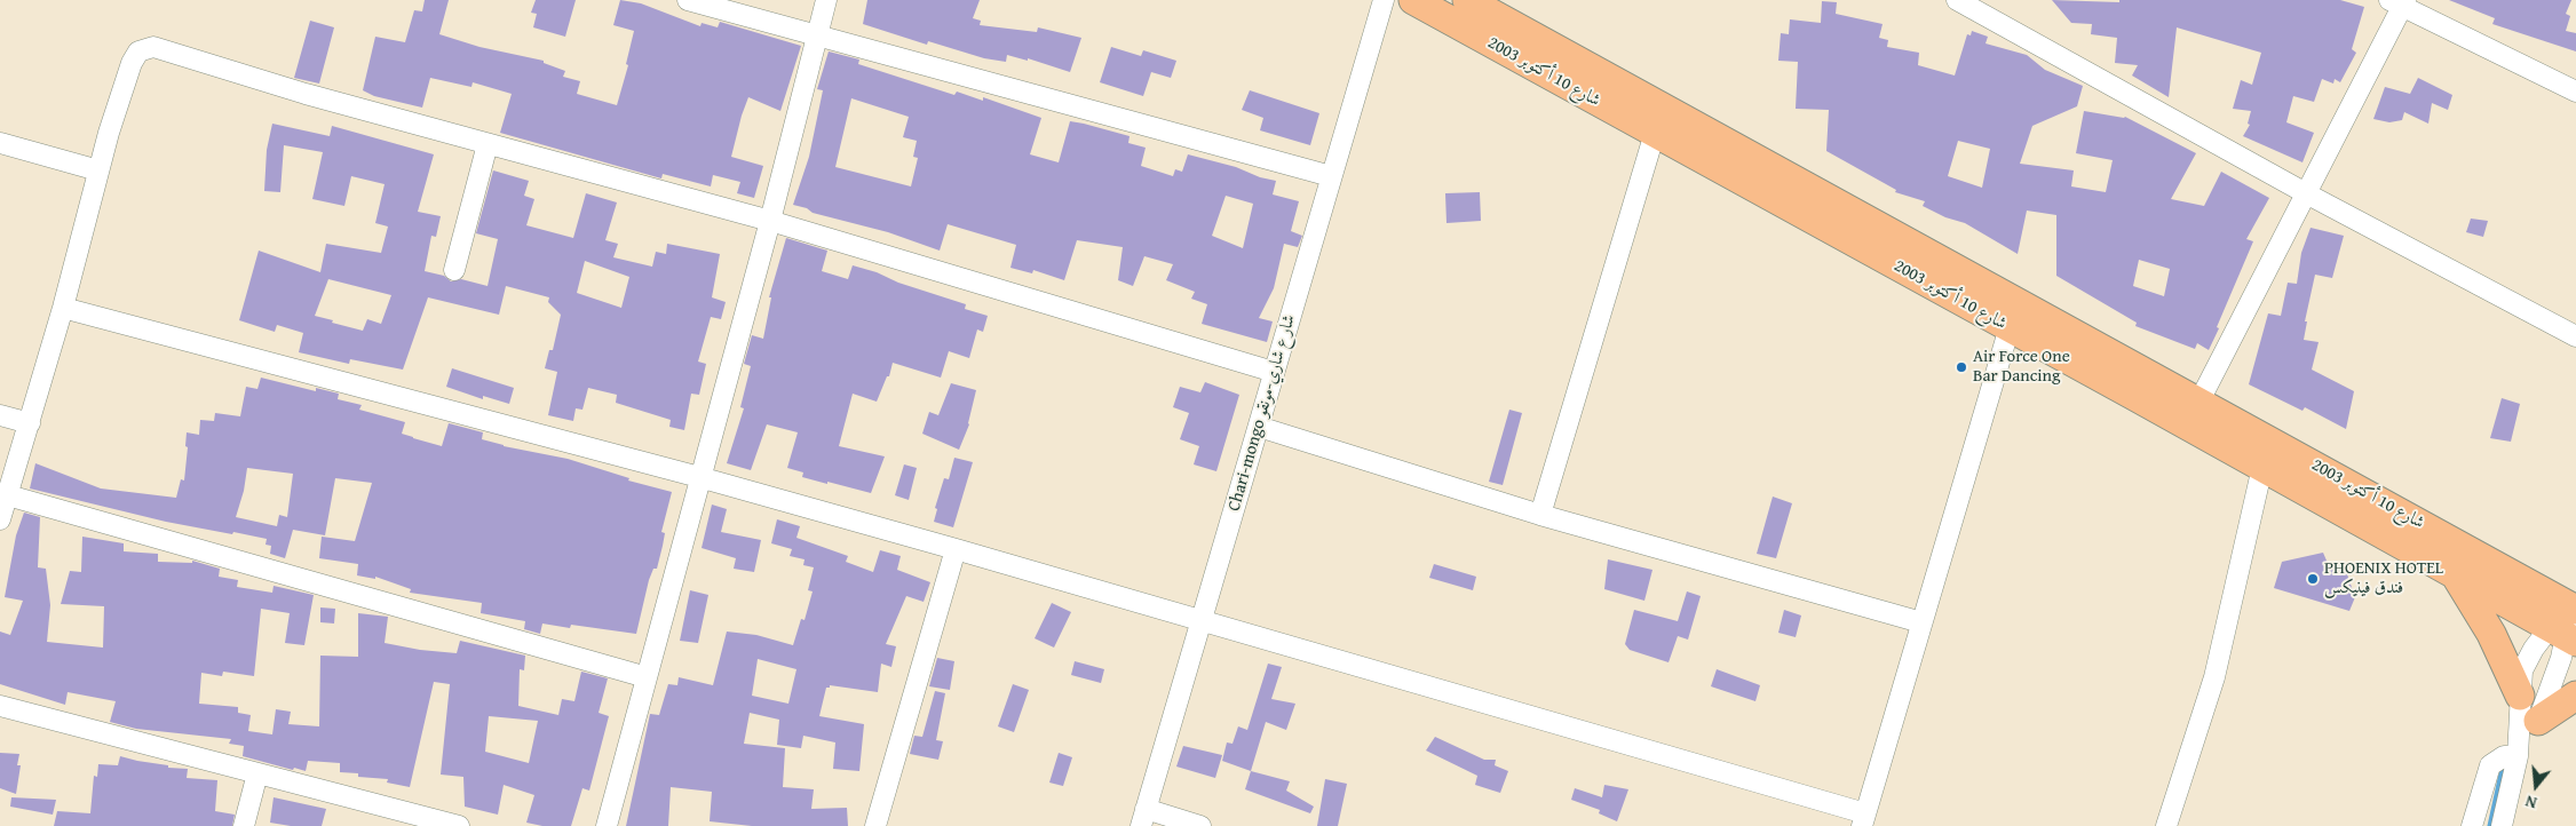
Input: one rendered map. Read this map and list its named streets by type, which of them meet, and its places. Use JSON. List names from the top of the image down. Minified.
{"streets":{"highway":["شارع 10 أكتوبر 2003"],"street":["Chari-mongo شار ع شاري-مونقو"]},"places":["Air Force One Bar Dancing","PHOENIX HOTEL فندق فينيكس"],"north":"bottom"}
